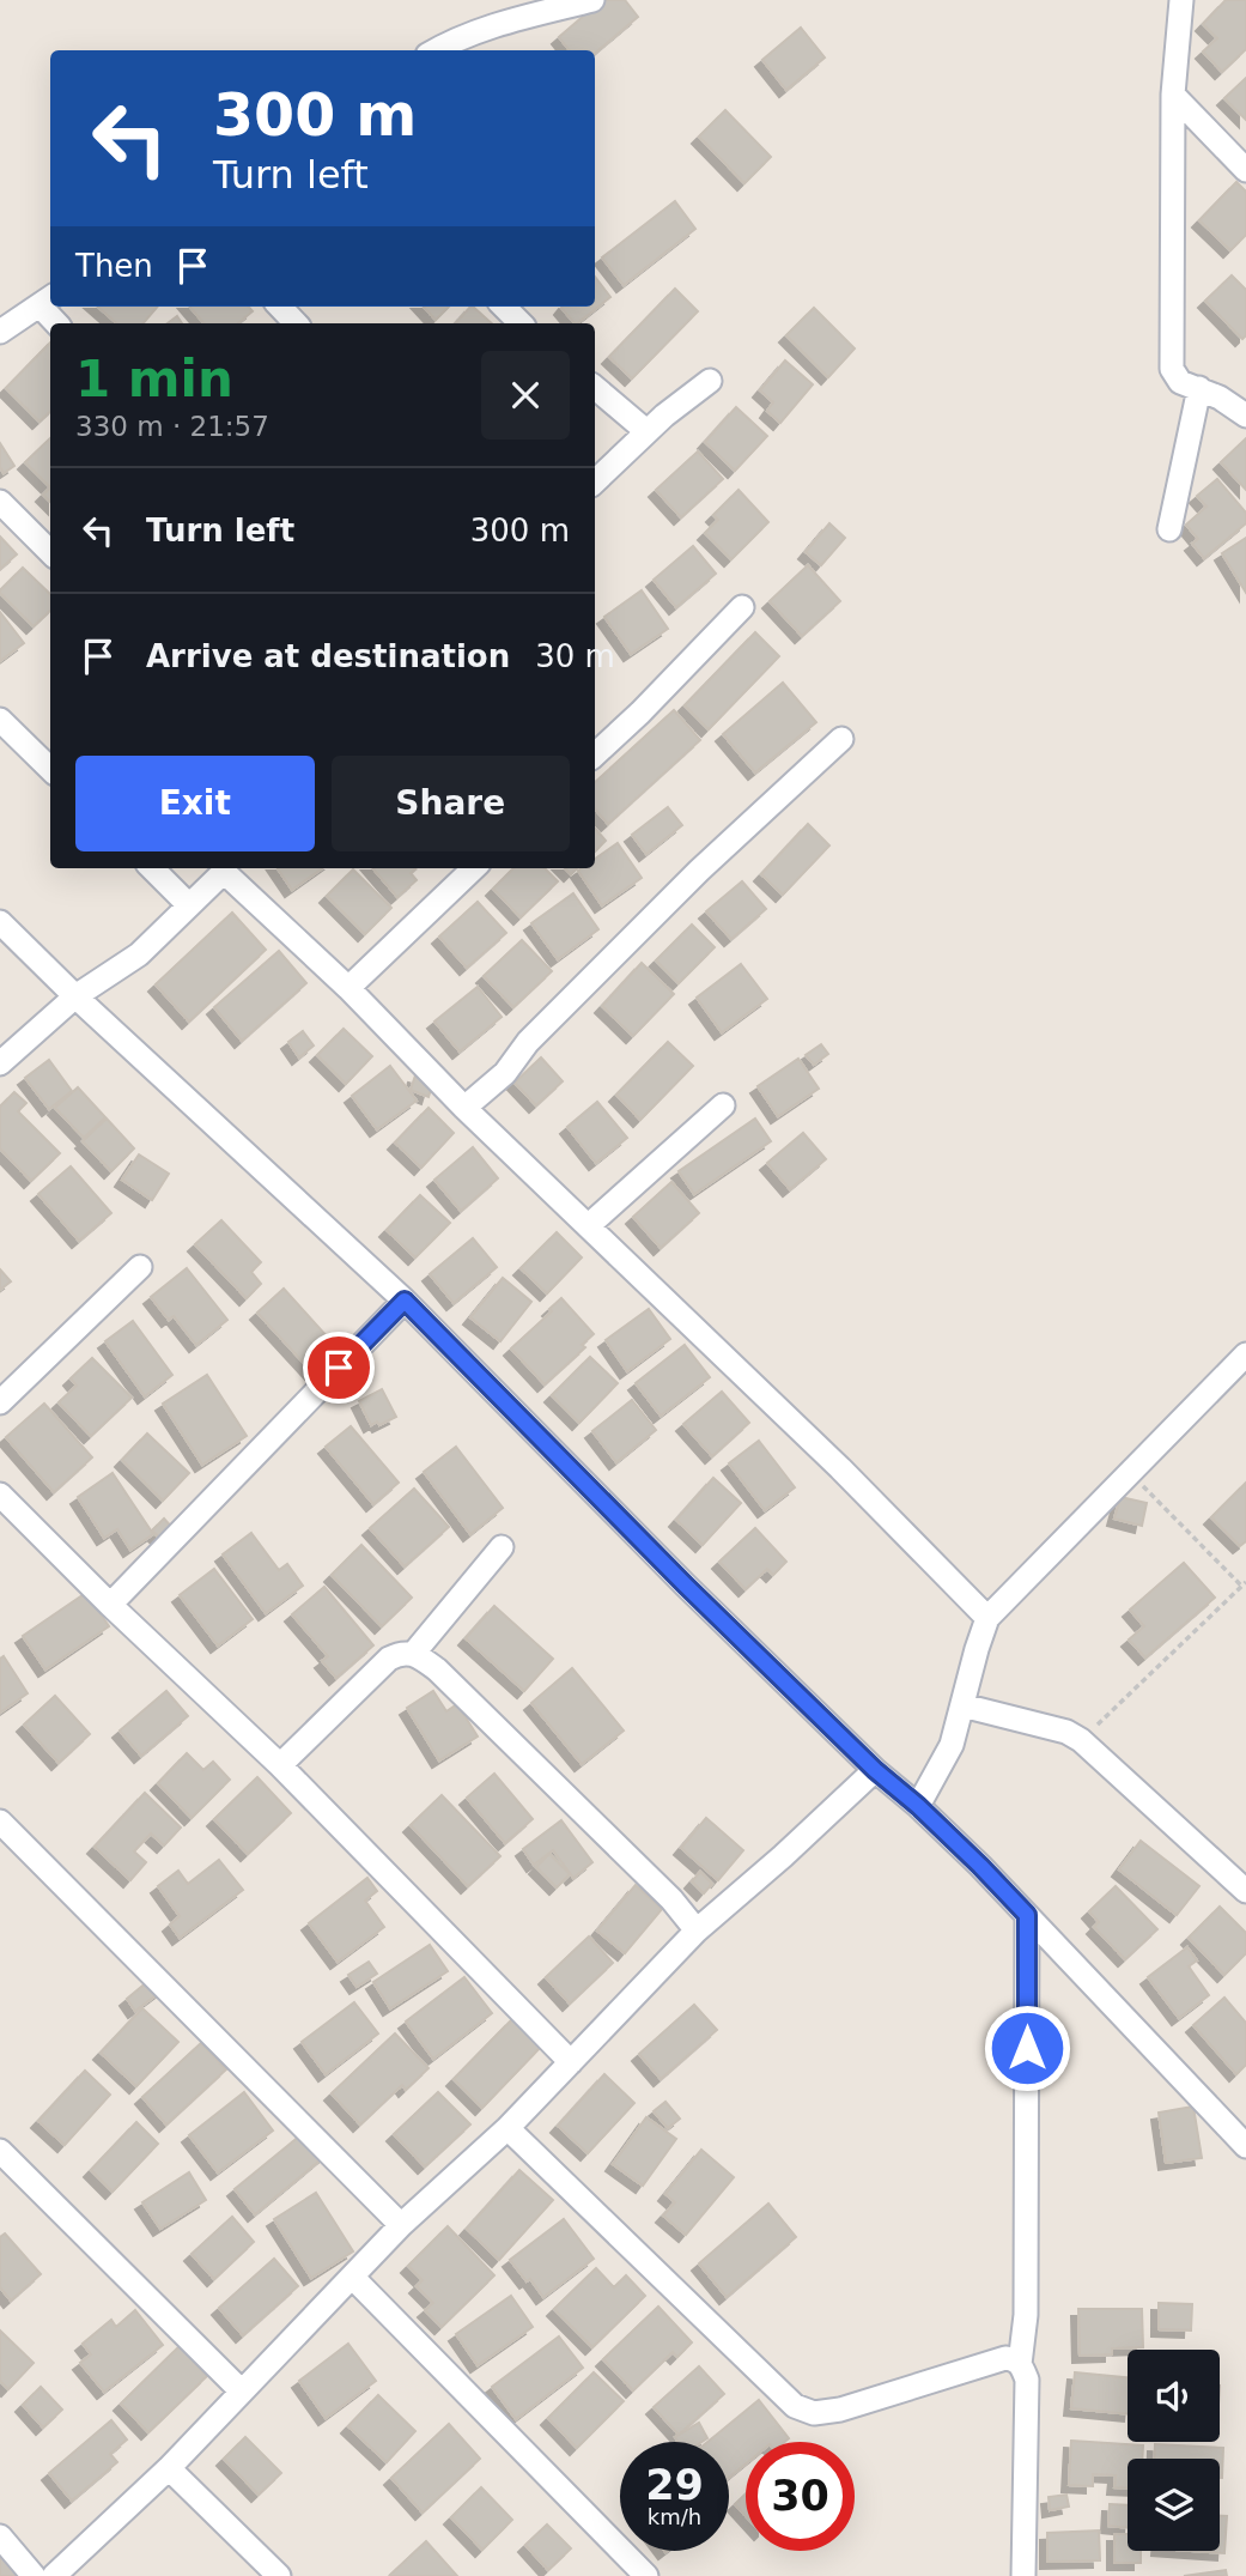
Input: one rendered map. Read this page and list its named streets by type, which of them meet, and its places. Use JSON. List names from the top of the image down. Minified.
{"page":{"turn":["300 m","Turn left"],"then":"Then","heading":["1 min","330 m · 21:57"],"list":[{"name":"Turn left","value":"300 m"},{"name":"Arrive at destination","value":"30 m"}],"buttons":["Exit","Share"],"speed":"29 km/h","limit":"30"}}
